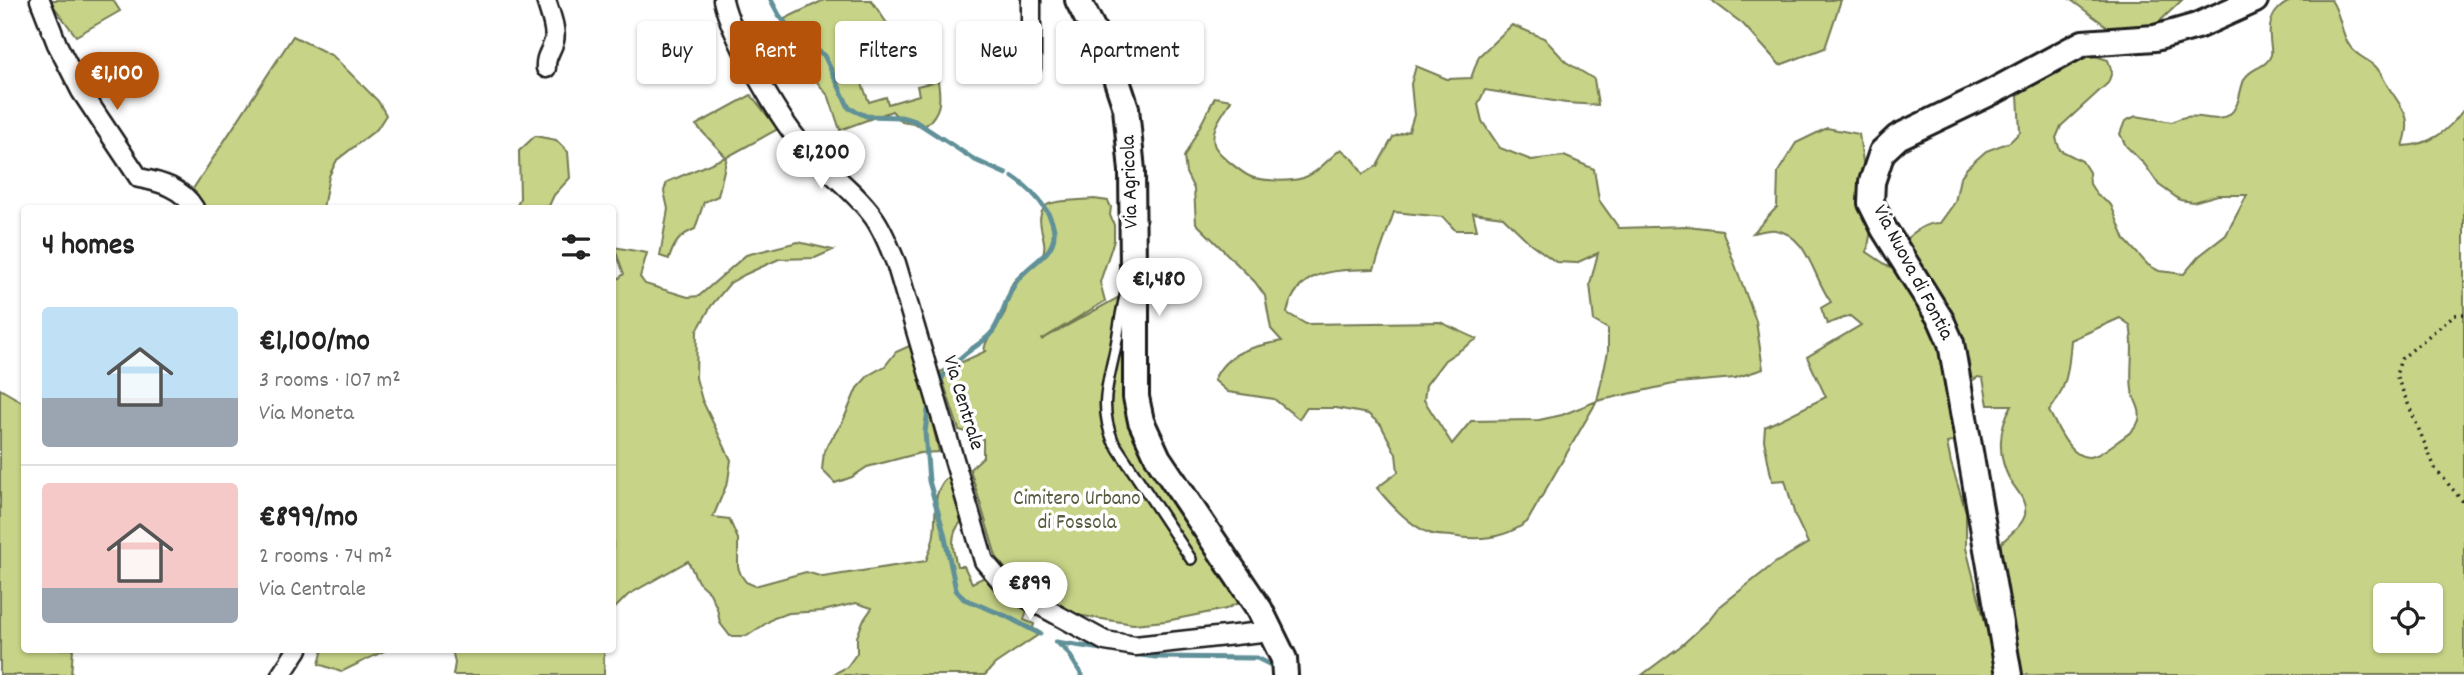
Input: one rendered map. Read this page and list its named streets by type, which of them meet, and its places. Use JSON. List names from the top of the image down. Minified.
{"streets":{"street":["Via Agricola","Via Nuova di Fontia","Via Centrale"]},"crossings":[["Via Agricola","Via Centrale"]],"parks":["Cimitero Urbano di Fossola"],"page":{"chip":["Buy","Rent","Filters","New","Apartment"],"price":["€1,100","€1,200","€1,480","€899"],"heading":"4 homes","list":[{"name":"€1,100/mo","note":"3 rooms · 107 m² · Via Moneta"},{"name":"€899/mo","note":"2 rooms · 74 m² · Via Centrale"}]}}
